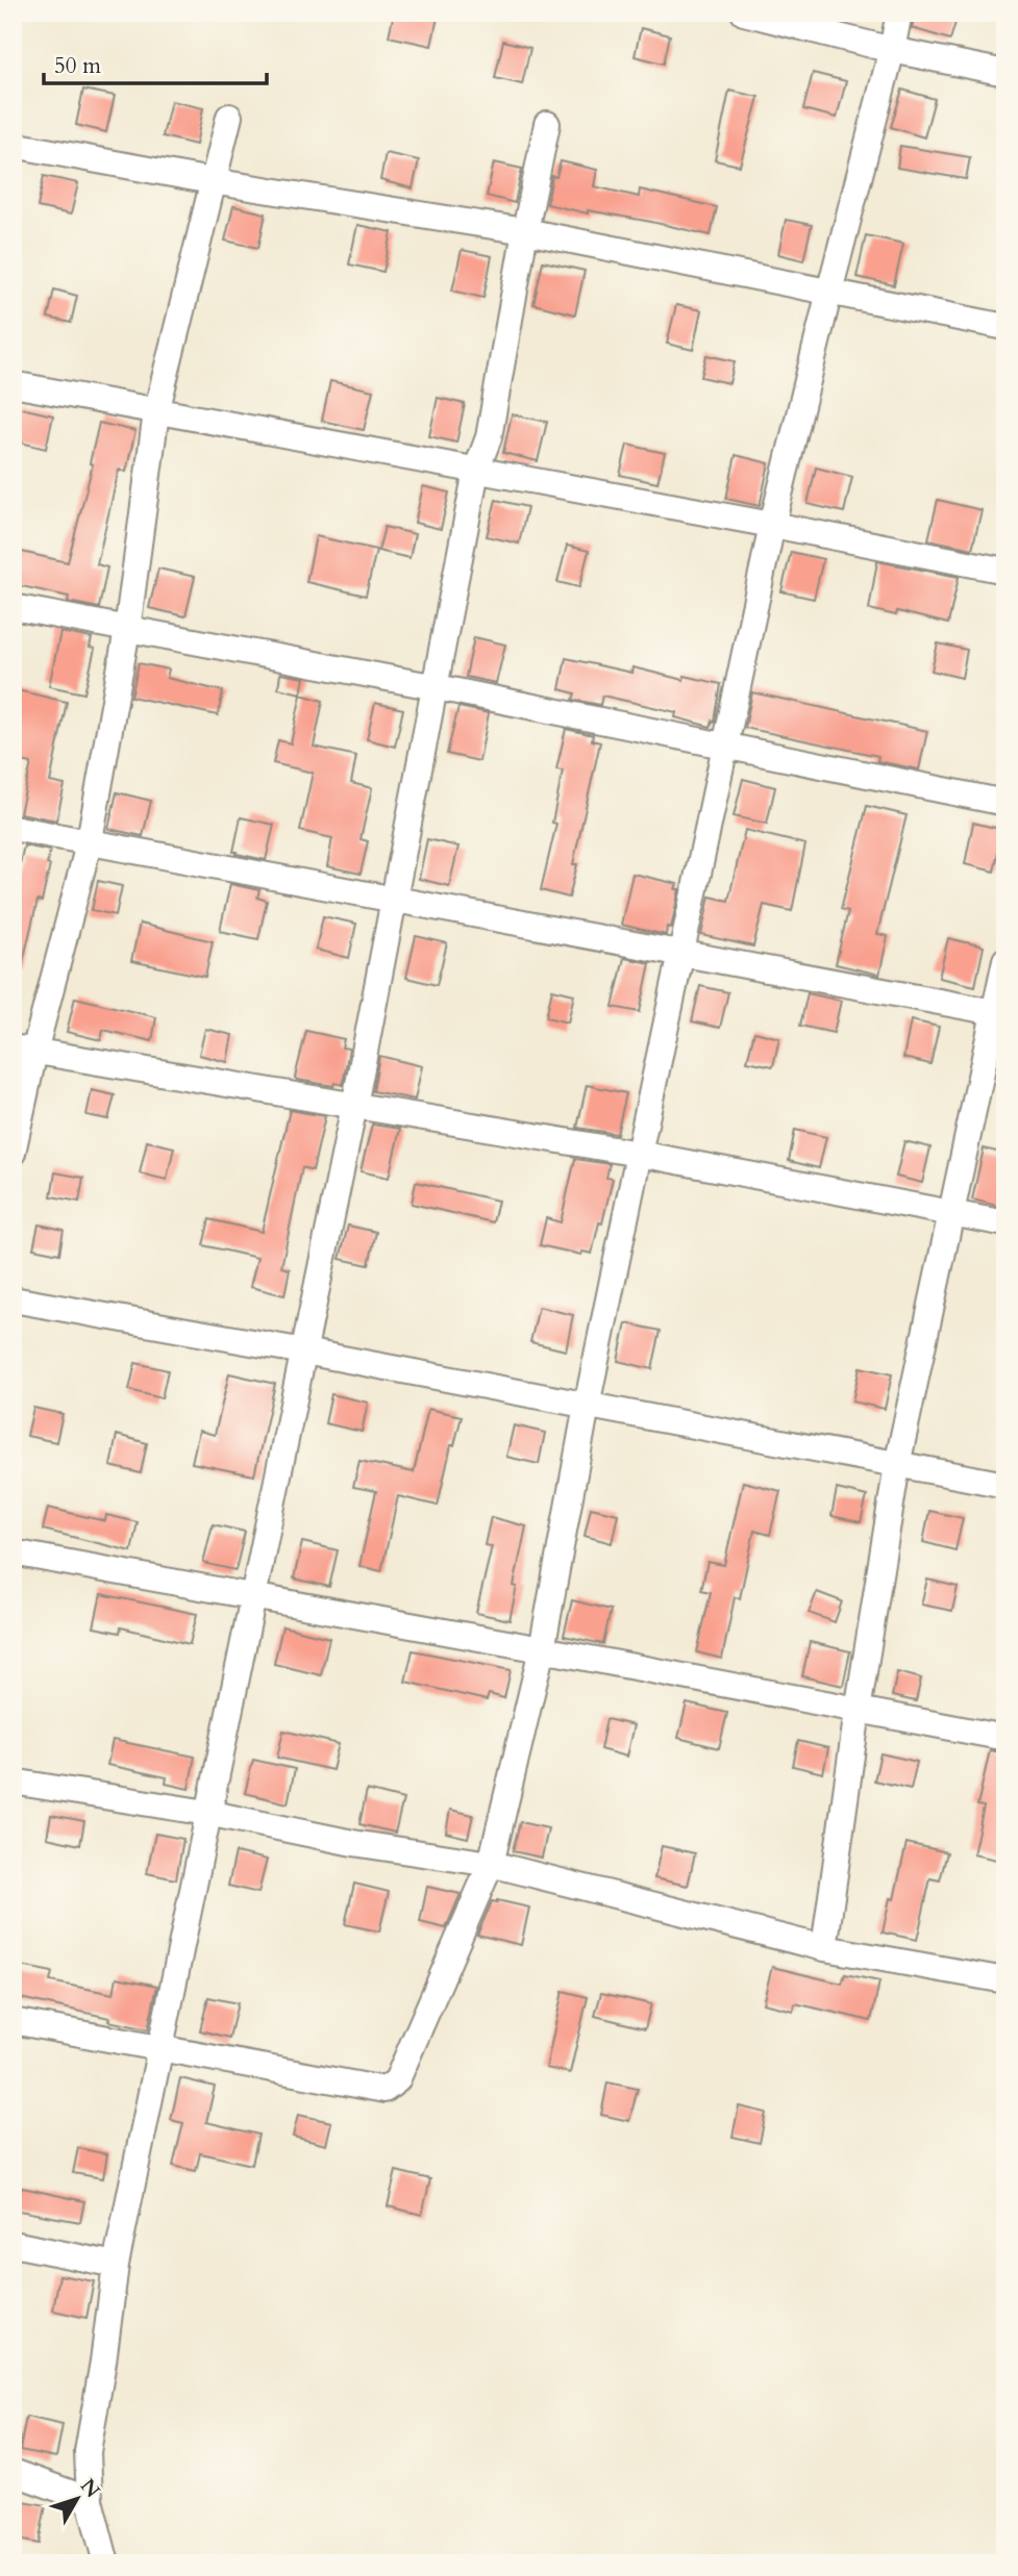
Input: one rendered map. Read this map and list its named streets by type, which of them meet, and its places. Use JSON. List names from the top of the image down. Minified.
{"scale_bar":"50 m","north":"top right"}
